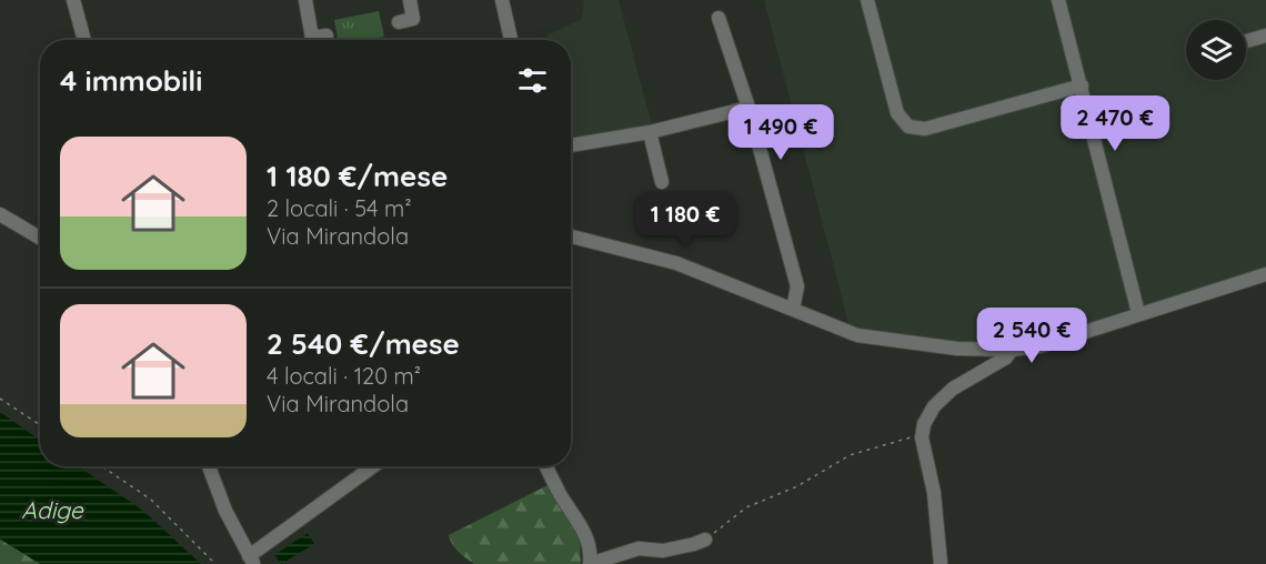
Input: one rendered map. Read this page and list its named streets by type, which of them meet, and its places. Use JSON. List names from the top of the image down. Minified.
{"water":["Adige"],"page":{"heading":"4 immobili","price":["2 470 €","1 490 €","1 180 €","2 540 €"],"list":[{"name":"1 180 €/mese","note":"2 locali · 54 m² · Via Mirandola"},{"name":"2 540 €/mese","note":"4 locali · 120 m² · Via Mirandola"}]}}
